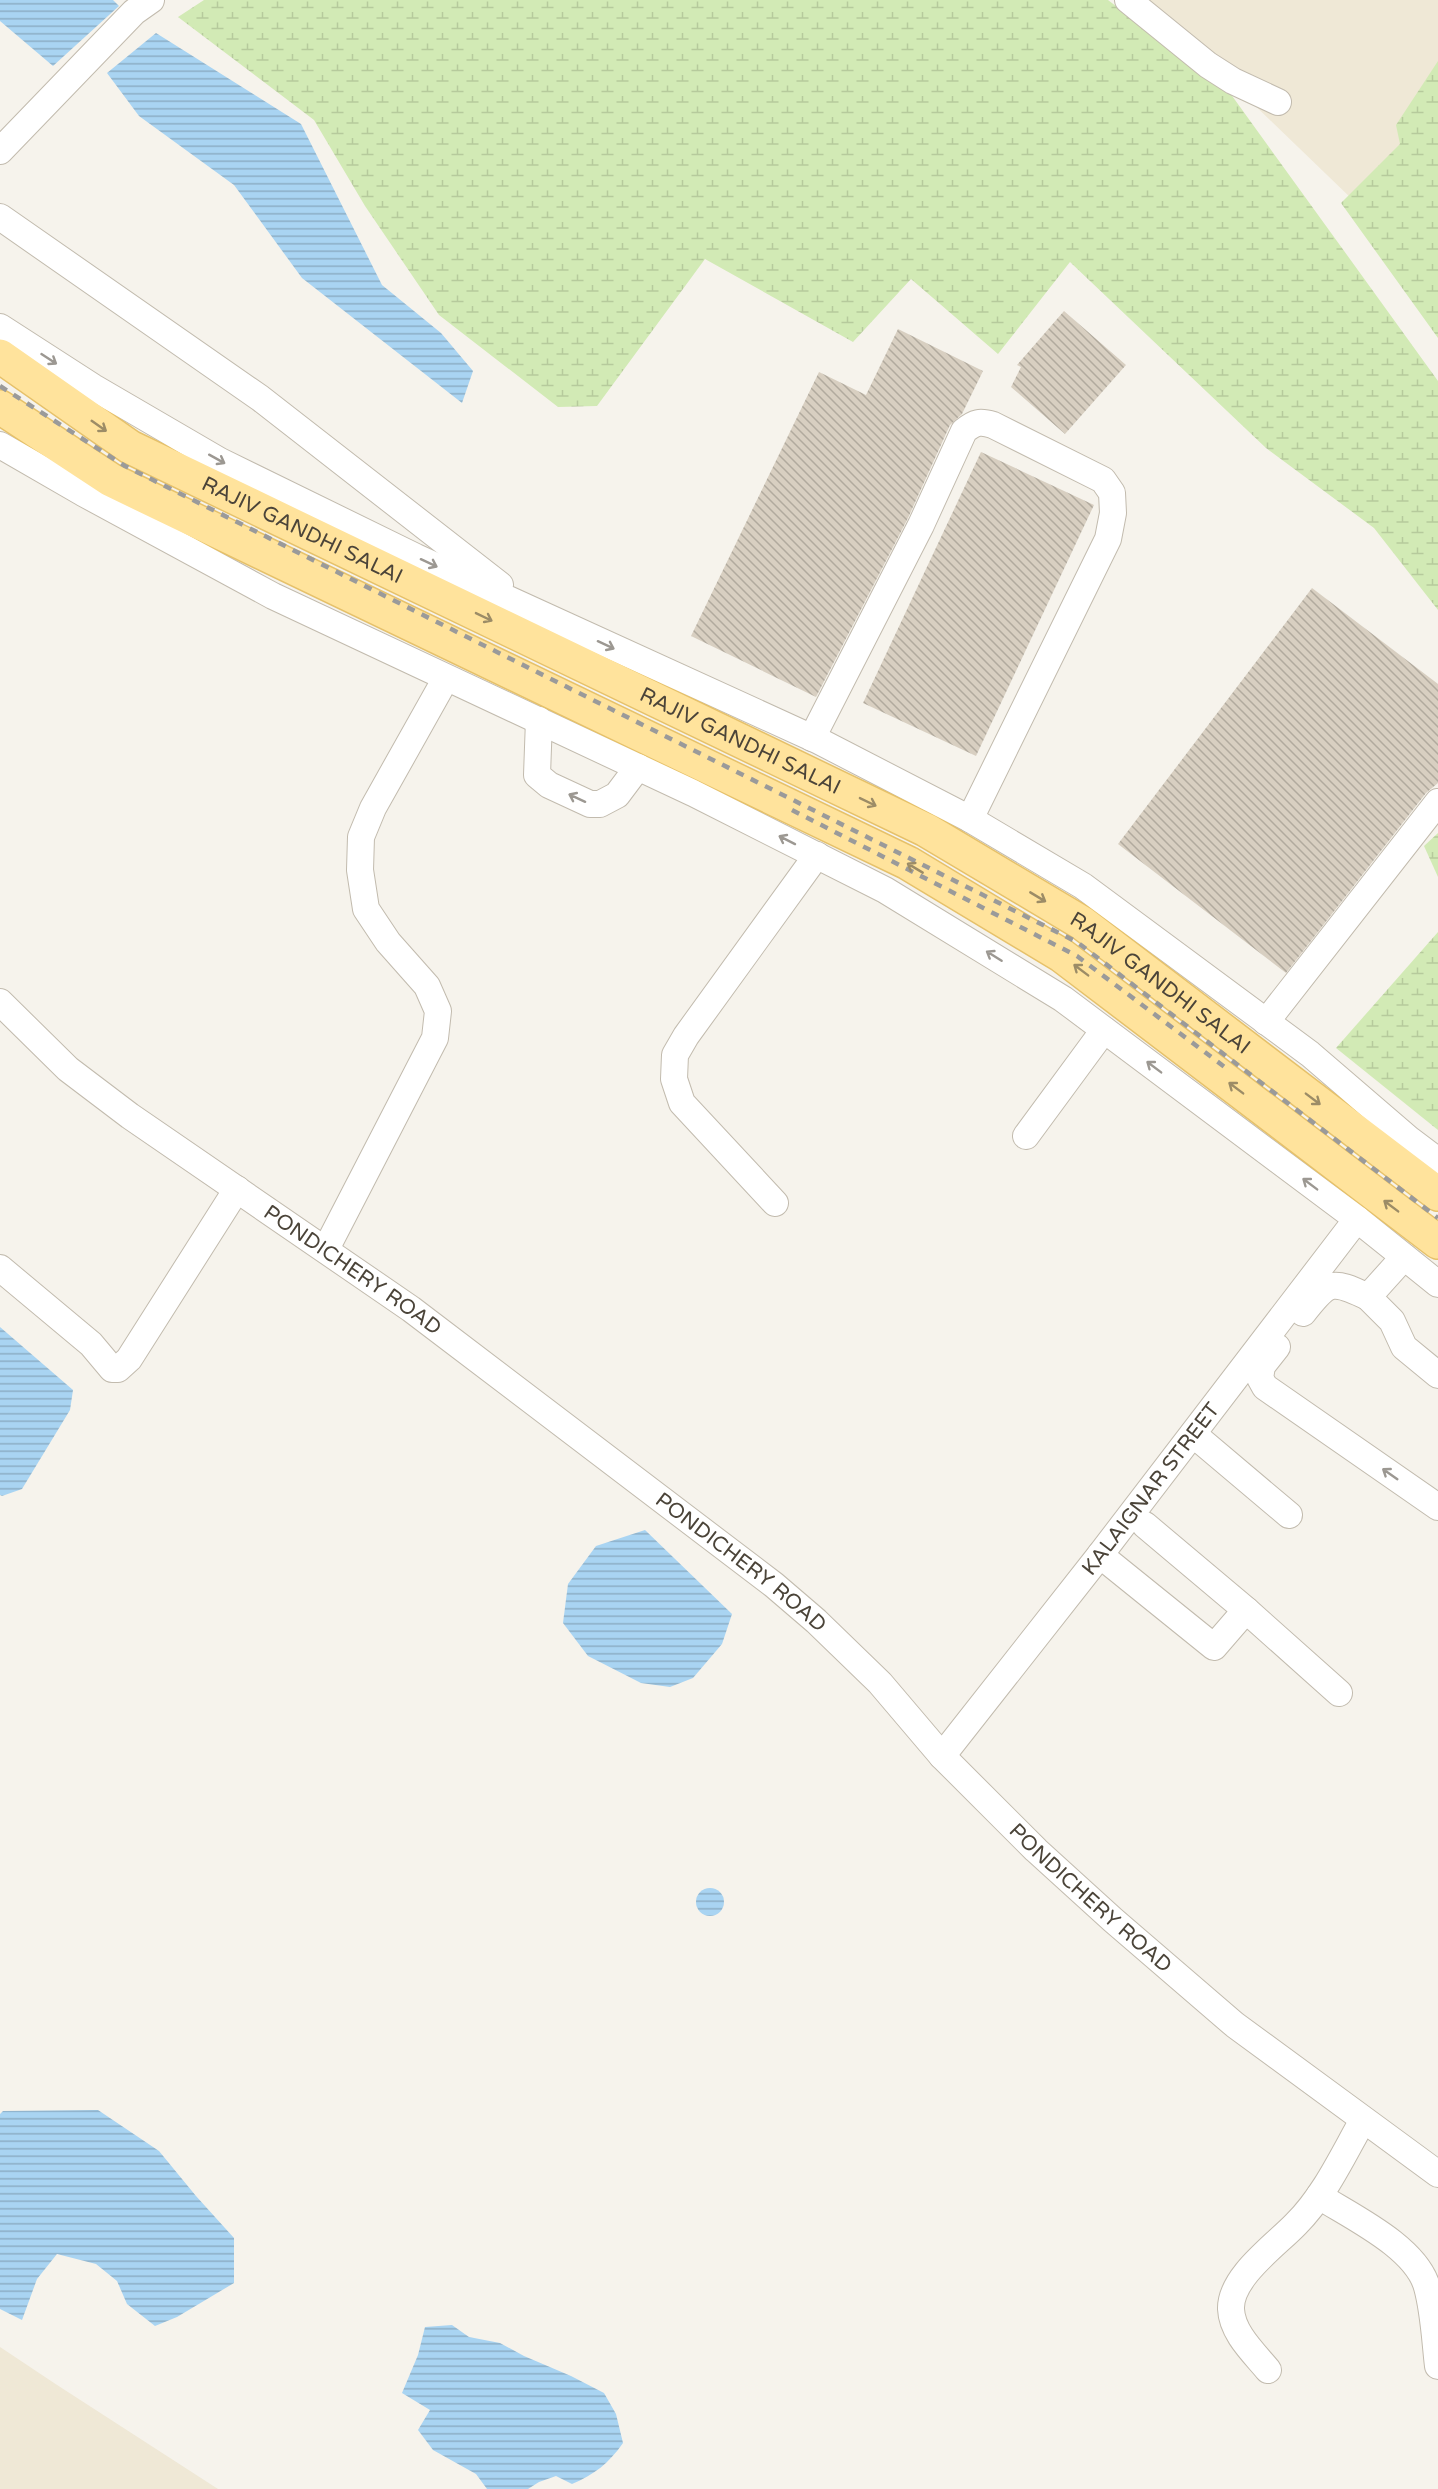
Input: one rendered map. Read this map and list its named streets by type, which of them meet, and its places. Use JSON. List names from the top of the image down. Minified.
{"streets":{"main road":["RAJIV GANDHI SALAI"],"street":["PONDICHERY ROAD","KALAIGNAR STREET"]},"crossings":[["PONDICHERY ROAD","KALAIGNAR STREET"]]}
